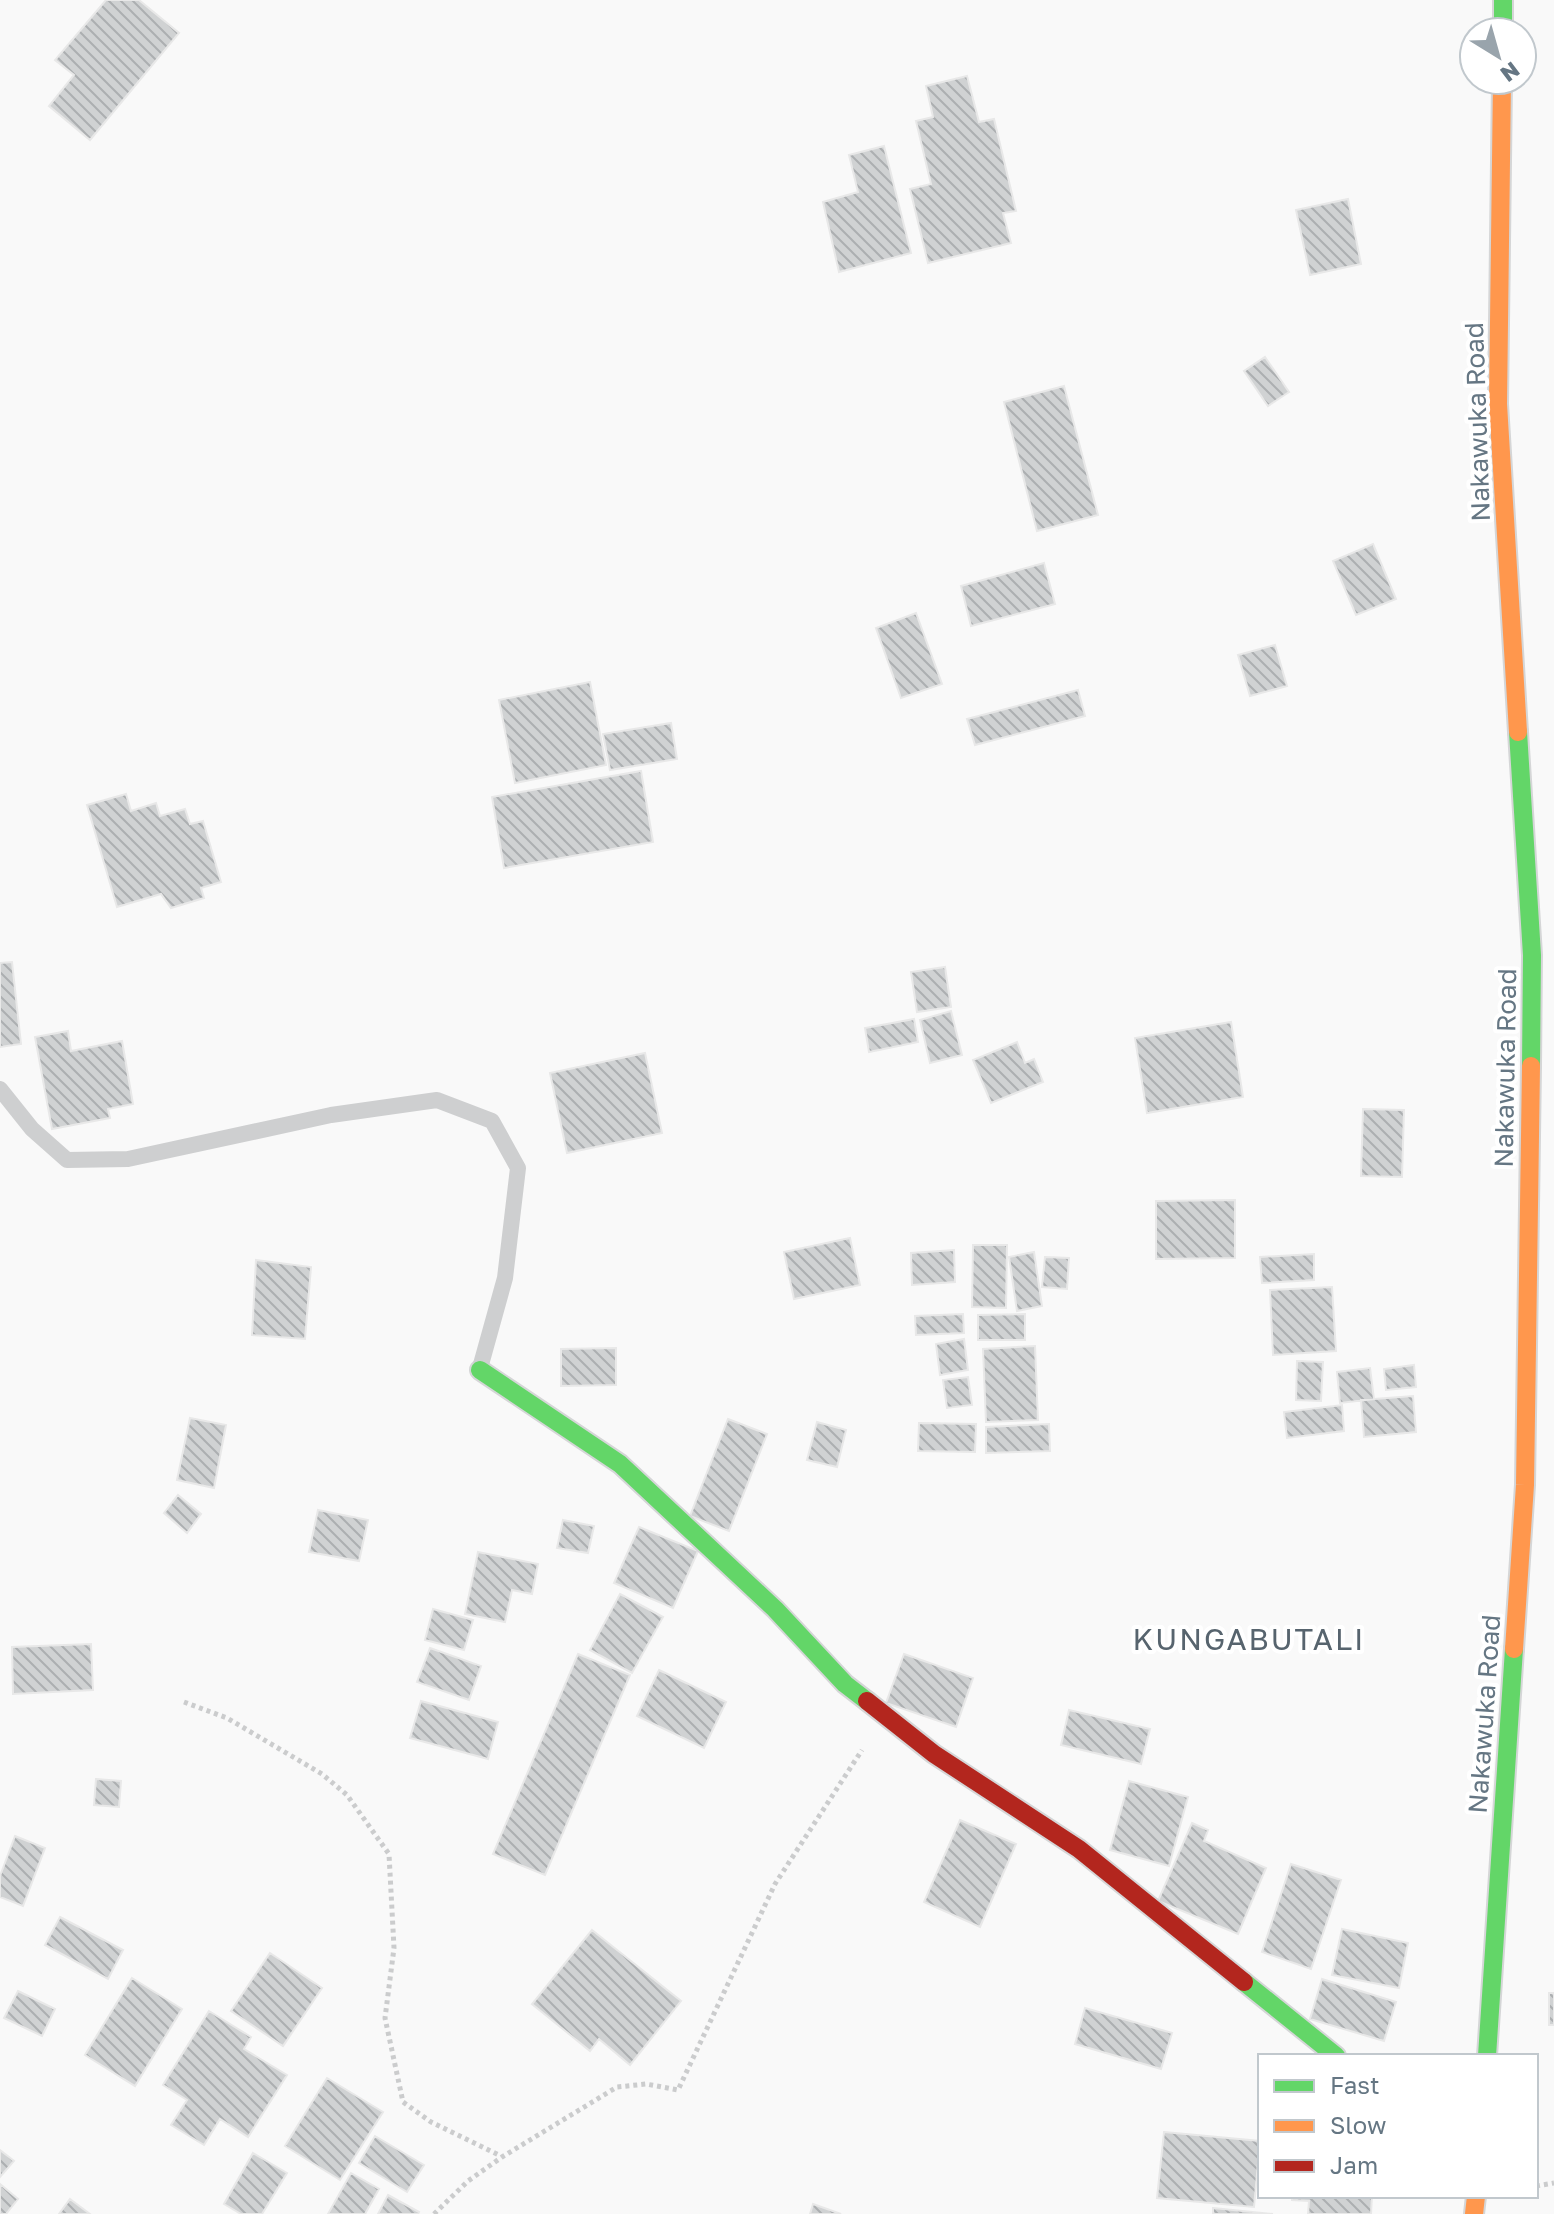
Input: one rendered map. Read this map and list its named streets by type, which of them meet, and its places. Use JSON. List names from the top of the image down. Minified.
{"streets":{"main road":["Nakawuka Road"]},"districts":["KUNGABUTALI"],"legend":["Fast","Slow","Jam"],"north":"bottom right"}
